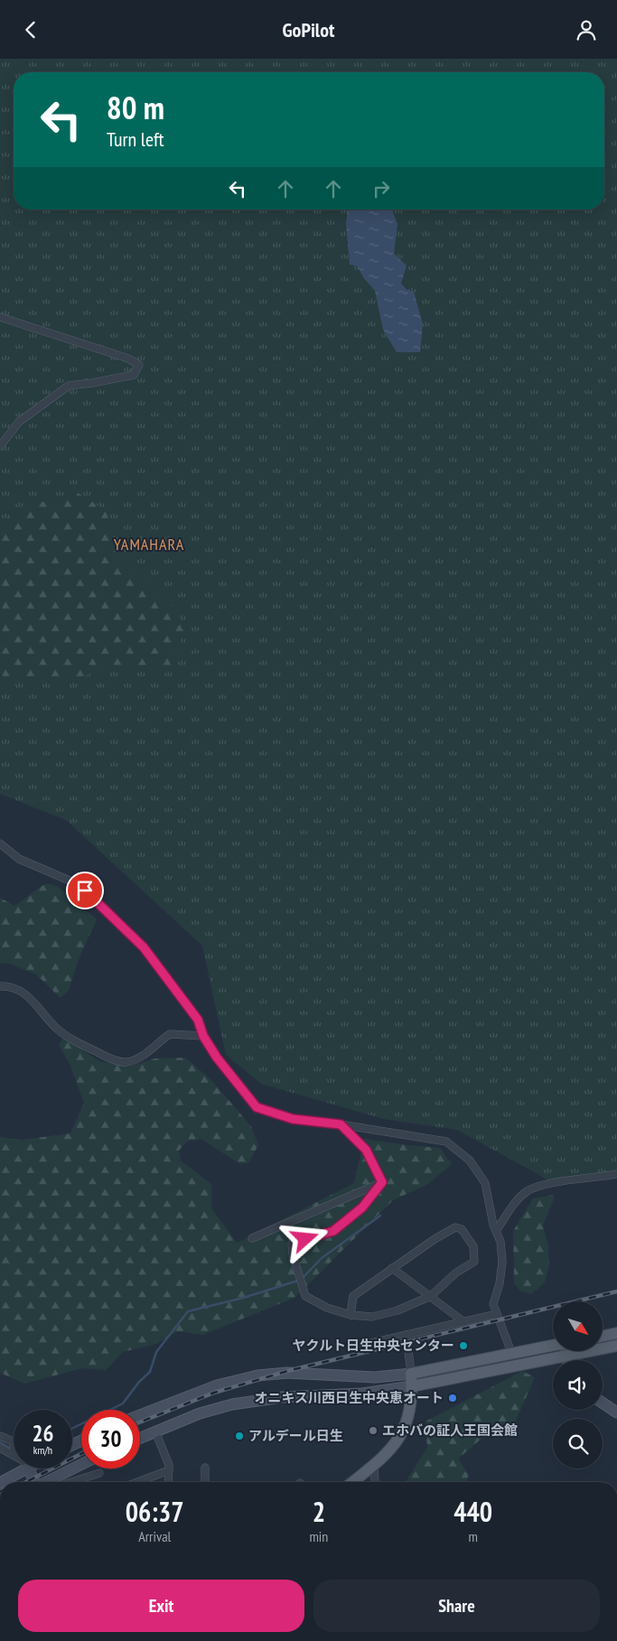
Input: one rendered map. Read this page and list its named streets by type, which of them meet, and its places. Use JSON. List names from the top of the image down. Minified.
{"districts":["YAMAHARA"],"places":["ヤクルト日生中央センター","オニキス川西日生中央恵オート","エホバの証人王国会館","アルデール日生"],"north":"bottom right","page":{"header":"GoPilot","turn":["80 m","Turn left"],"speed":"26 km/h","limit":"30","eta":["06:37","Arrival","2","min","440","m"],"buttons":["Exit","Share"]}}
